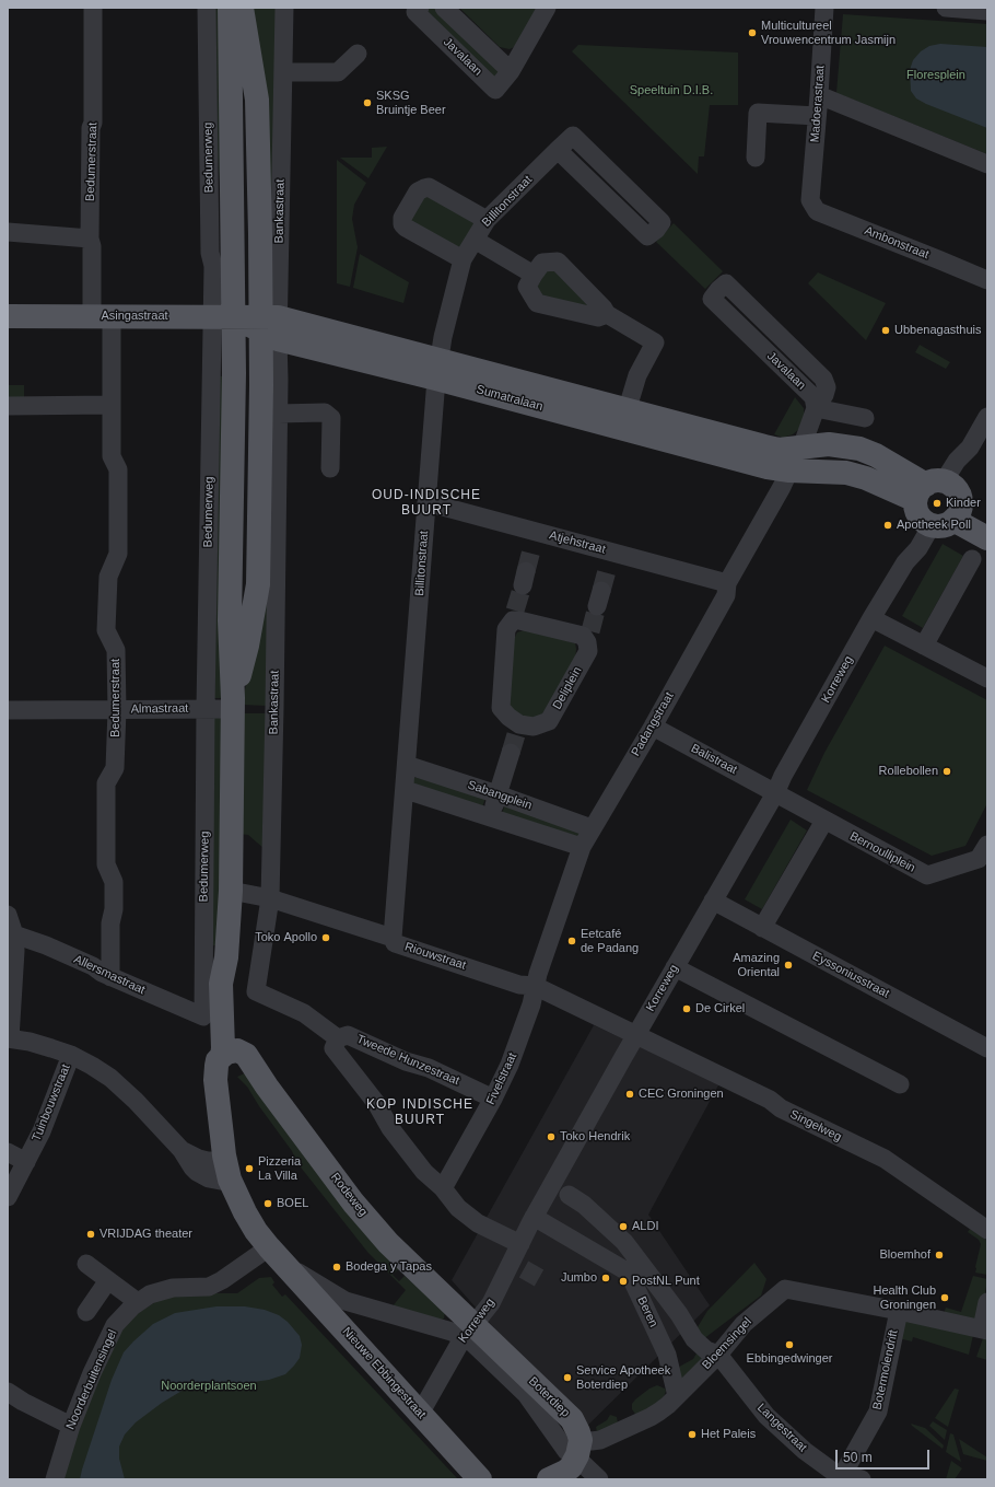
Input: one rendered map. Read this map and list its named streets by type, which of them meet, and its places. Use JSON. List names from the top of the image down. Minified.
{"streets":{"main road":["Bedumerweg","Asingastraat","Sumatralaan","Rodeweg","Nieuwe Ebbingestraat","Boterdiep"],"street":["Javalaan","Madoerastraat","Bedumerstraat","Billitonstraat","Bankastraat","Ambonstraat","Atjehstraat","Korreweg","Deliplein","Almastraat","Padangstraat","Balistraat","Sabangplein","Bernoulliplein","Riouwstraat","Allersmastraat","Eyssoniusstraat","Tweede Hunzestraat","Fivelstraat","Tuinbouwstraat","Singelweg","Beren","Bloemsingel","Botermolendrift","Noorderbuitensingel","Langestraat"]},"crossings":[["Madoerastraat","Ambonstraat"],["Bedumerweg","Bankastraat"],["Bedumerweg","Asingastraat"],["Bedumerweg","Sumatralaan"],["Bedumerweg","Almastraat"],["Bedumerweg","Riouwstraat"],["Bedumerweg","Allersmastraat"],["Bedumerweg","Rodeweg"],["Bedumerweg","Nieuwe Ebbingestraat"],["Bedumerstraat","Asingastraat"],["Bedumerstraat","Almastraat"],["Bedumerstraat","Allersmastraat"],["Billitonstraat","Sumatralaan"],["Billitonstraat","Atjehstraat"],["Billitonstraat","Sabangplein"],["Billitonstraat","Riouwstraat"],["Bankastraat","Sumatralaan"],["Bankastraat","Riouwstraat"],["Bankastraat","Tweede Hunzestraat"],["Asingastraat","Sumatralaan"],["Sumatralaan","Korreweg"],["Sumatralaan","Padangstraat"],["Atjehstraat","Padangstraat"],["Korreweg","Balistraat"],["Korreweg","Bernoulliplein"],["Korreweg","Riouwstraat"],["Korreweg","Eyssoniusstraat"],["Korreweg","Singelweg"],["Korreweg","Rodeweg"],["Korreweg","Beren"],["Korreweg","Nieuwe Ebbingestraat"],["Korreweg","Boterdiep"],["Padangstraat","Balistraat"],["Padangstraat","Sabangplein"],["Padangstraat","Riouwstraat"],["Padangstraat","Fivelstraat"],["Balistraat","Bernoulliplein"],["Riouwstraat","Fivelstraat"],["Riouwstraat","Singelweg"],["Tweede Hunzestraat","Fivelstraat"],["Rodeweg","Nieuwe Ebbingestraat"],["Rodeweg","Boterdiep"],["Beren","Bloemsingel"],["Bloemsingel","Botermolendrift"],["Bloemsingel","Boterdiep"],["Bloemsingel","Langestraat"],["Botermolendrift","Langestraat"],["Nieuwe Ebbingestraat","Noorderbuitensingel"],["Nieuwe Ebbingestraat","Boterdiep"]],"districts":["OUD-INDISCHE BUURT","KOP INDISCHE BUURT"],"parks":["Floresplein","Speeltuin D.I.B.","Noorderplantsoen"],"places":["Multicultureel Vrouwencentrum Jasmijn","SKSG Bruintje Beer","Ubbenagasthuis","Kinder","Apotheek Poll","Rollebollen","Toko Apollo","Eetcafé de Padang","Amazing Oriental","De Cirkel","CEC Groningen","Toko Hendrik","Pizzeria La Villa","BOEL","ALDI","VRIJDAG theater","Bloemhof","Bodega y Tapas","Jumbo","PostNL Punt","Health Club Groningen","Ebbingedwinger","Service Apotheek Boterdiep","Het Paleis"],"scale_bar":"50 m"}
